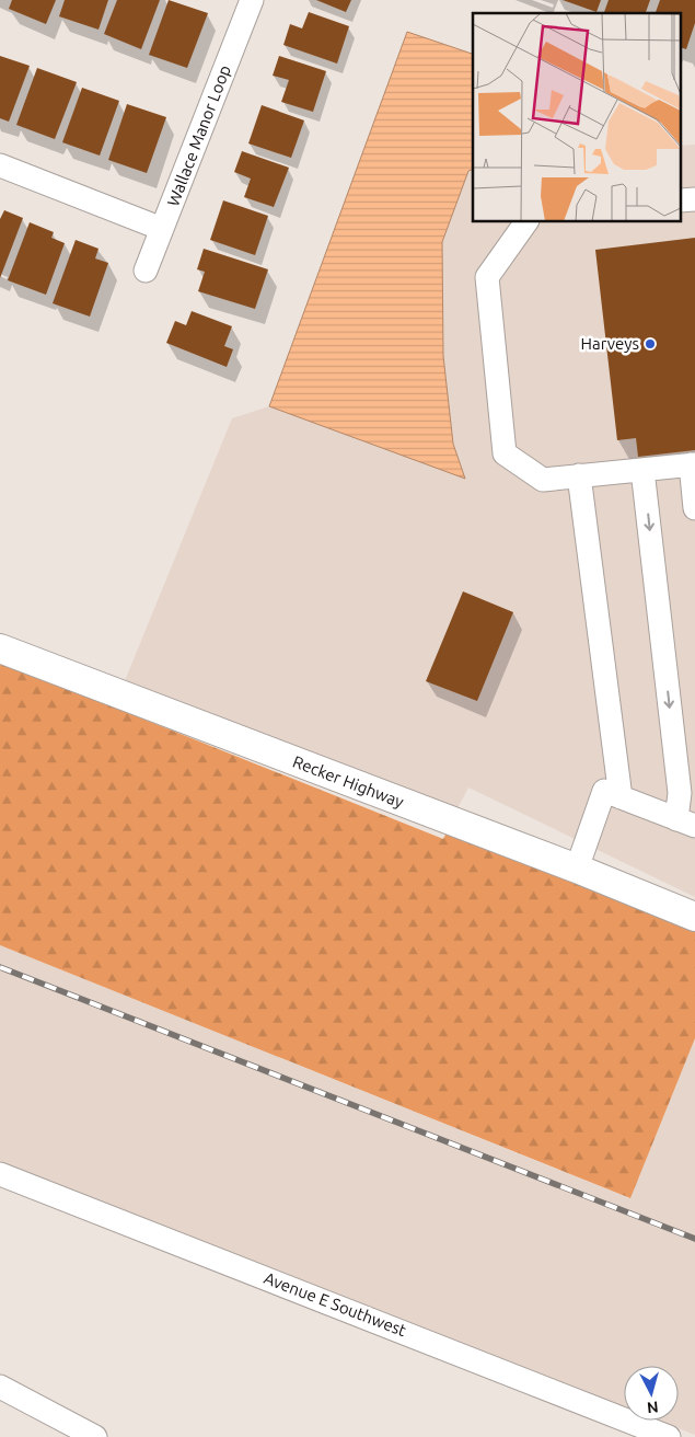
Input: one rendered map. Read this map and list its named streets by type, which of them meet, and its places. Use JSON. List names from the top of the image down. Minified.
{"streets":{"main road":["Recker Highway"],"street":["Wallace Manor Loop","Avenue E Southwest"]},"places":["Harveys"],"north":"bottom"}
